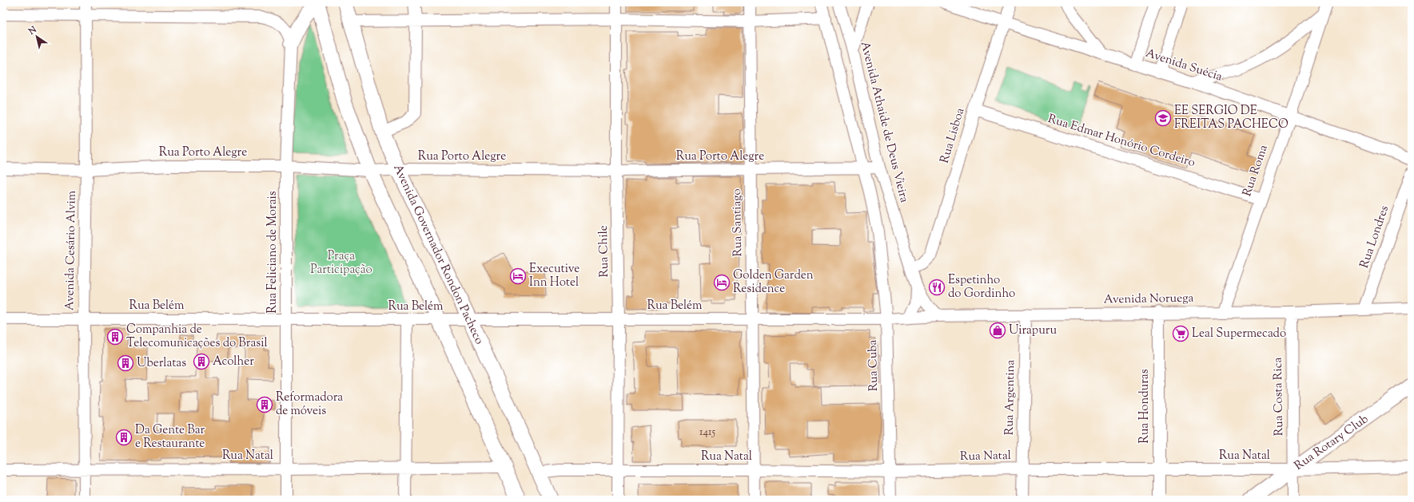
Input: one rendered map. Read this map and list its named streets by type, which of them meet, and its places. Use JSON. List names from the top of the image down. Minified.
{"streets":{"main road":["Avenida Governador Rondon Pacheco","Rua Rotary Club"],"street":["Avenida Suécia","Avenida Athaide de Deus Vieira","Rua Lisboa","Rua Edmar Honório Cordeiro","Rua Porto Alegre","Rua Roma","Rua Santiago","Rua Londres","Avenida Cesário Alvim","Rua Chile","Rua Feliciano de Morais","Avenida Noruega","Rua Belém","Rua Cuba","Rua Costa Rica","Rua Argentina","Rua Honduras","Rua Natal"]},"crossings":[["Avenida Suécia","Rua Lisboa"],["Avenida Suécia","Rua Roma"],["Avenida Athaide de Deus Vieira","Rua Lisboa"],["Avenida Athaide de Deus Vieira","Rua Porto Alegre"],["Avenida Athaide de Deus Vieira","Avenida Noruega"],["Rua Lisboa","Rua Edmar Honório Cordeiro"],["Rua Edmar Honório Cordeiro","Rua Roma"],["Rua Porto Alegre","Rua Santiago"],["Rua Porto Alegre","Avenida Cesário Alvim"],["Rua Porto Alegre","Rua Chile"],["Rua Porto Alegre","Rua Feliciano de Morais"],["Rua Porto Alegre","Avenida Governador Rondon Pacheco"],["Rua Porto Alegre","Rua Cuba"],["Rua Roma","Avenida Noruega"],["Rua Santiago","Rua Belém"],["Rua Santiago","Rua Natal"],["Rua Londres","Avenida Noruega"],["Avenida Cesário Alvim","Rua Belém"],["Avenida Cesário Alvim","Rua Natal"],["Rua Chile","Rua Belém"],["Rua Chile","Rua Natal"],["Rua Feliciano de Morais","Rua Belém"],["Rua Feliciano de Morais","Rua Natal"],["Avenida Governador Rondon Pacheco","Rua Belém"],["Avenida Governador Rondon Pacheco","Rua Natal"],["Avenida Noruega","Rua Belém"],["Avenida Noruega","Rua Cuba"],["Avenida Noruega","Rua Costa Rica"],["Avenida Noruega","Rua Argentina"],["Avenida Noruega","Rua Honduras"],["Rua Belém","Rua Cuba"],["Rua Cuba","Rua Natal"],["Rua Costa Rica","Rua Rotary Club"],["Rua Costa Rica","Rua Natal"],["Rua Argentina","Rua Natal"],["Rua Honduras","Rua Natal"],["Rua Rotary Club","Rua Natal"]],"parks":["Praça Participação"],"places":{"school or university":["EE SERGIO DE FREITAS PACHECO"],"hotel":["Executive Inn Hotel","Golden Garden Residence"],"restaurant":["Espetinho do Gordinho"],"shop":["Uirapuru"],"supermarket":["Leal Supermecado"],"building":["Companhia de Telecomunicações do Brasil","Acolher","Uberlatas","Reformadora de móveis","Da Gente Bar e Restaurante"]},"house_numbers":["1415"],"north":"top left"}
